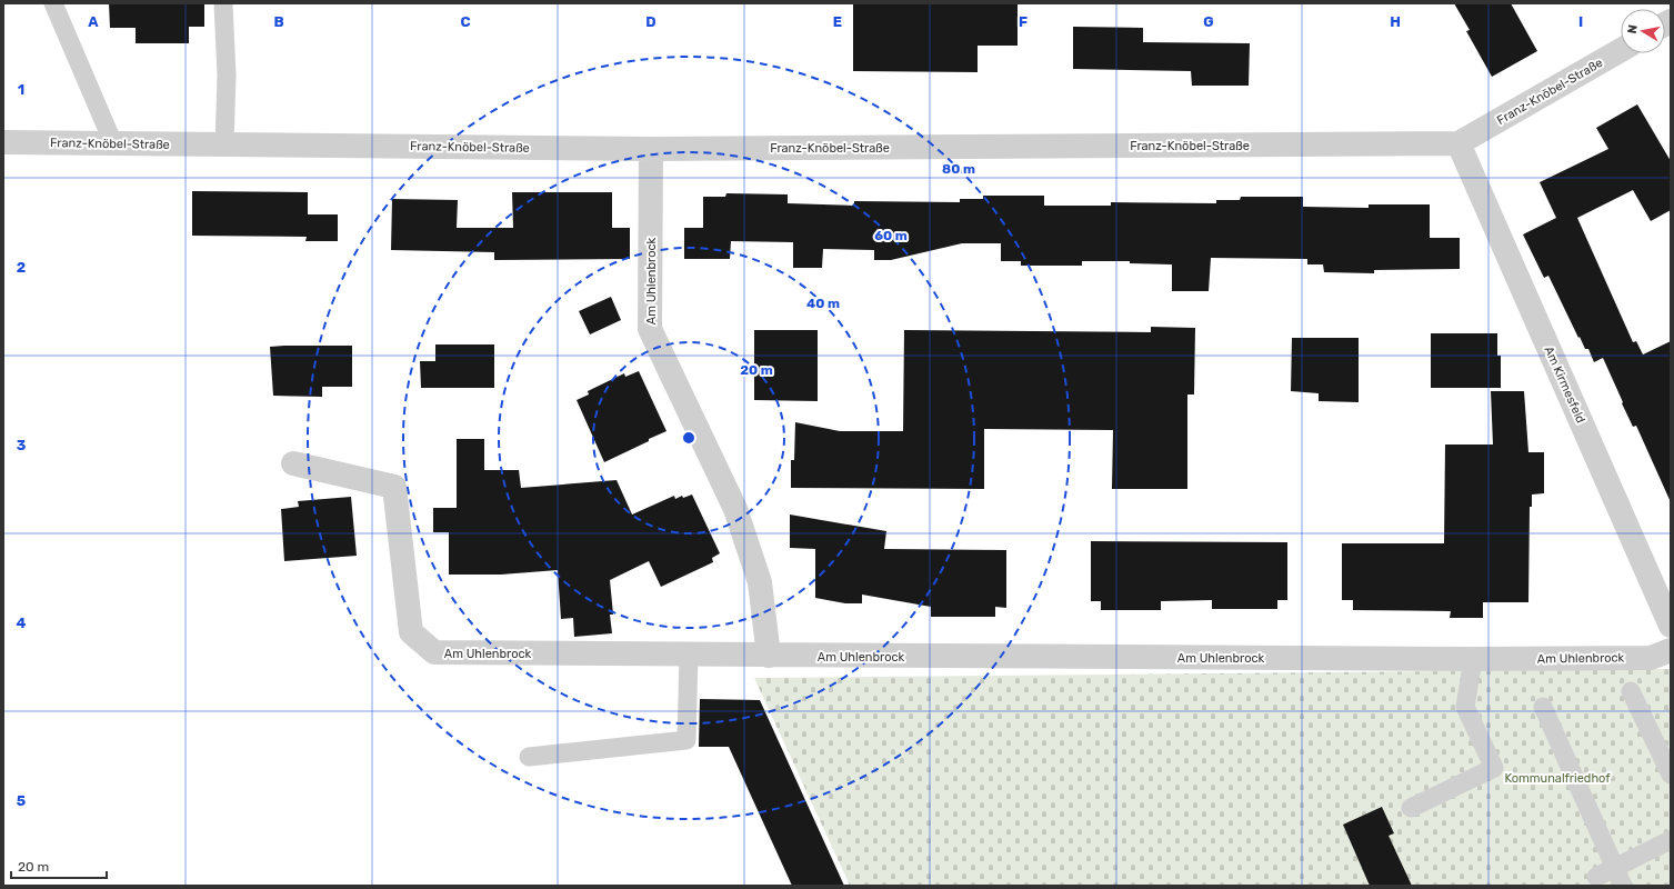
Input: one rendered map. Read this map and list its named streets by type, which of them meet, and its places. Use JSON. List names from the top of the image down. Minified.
{"streets":{"street":["Franz-Knöbel-Straße","Am Uhlenbrock","Am Kirmesfeld"]},"crossings":[["Franz-Knöbel-Straße","Am Uhlenbrock"],["Franz-Knöbel-Straße","Am Kirmesfeld"]],"parks":["Kommunalfriedhof"],"scale_bar":"20 m","north":"left","grid":{"columns":["A","B","C","D","E","F","G","H","I"],"rows":["1","2","3","4","5"]},"rings":["80 m","60 m","40 m","20 m"]}
